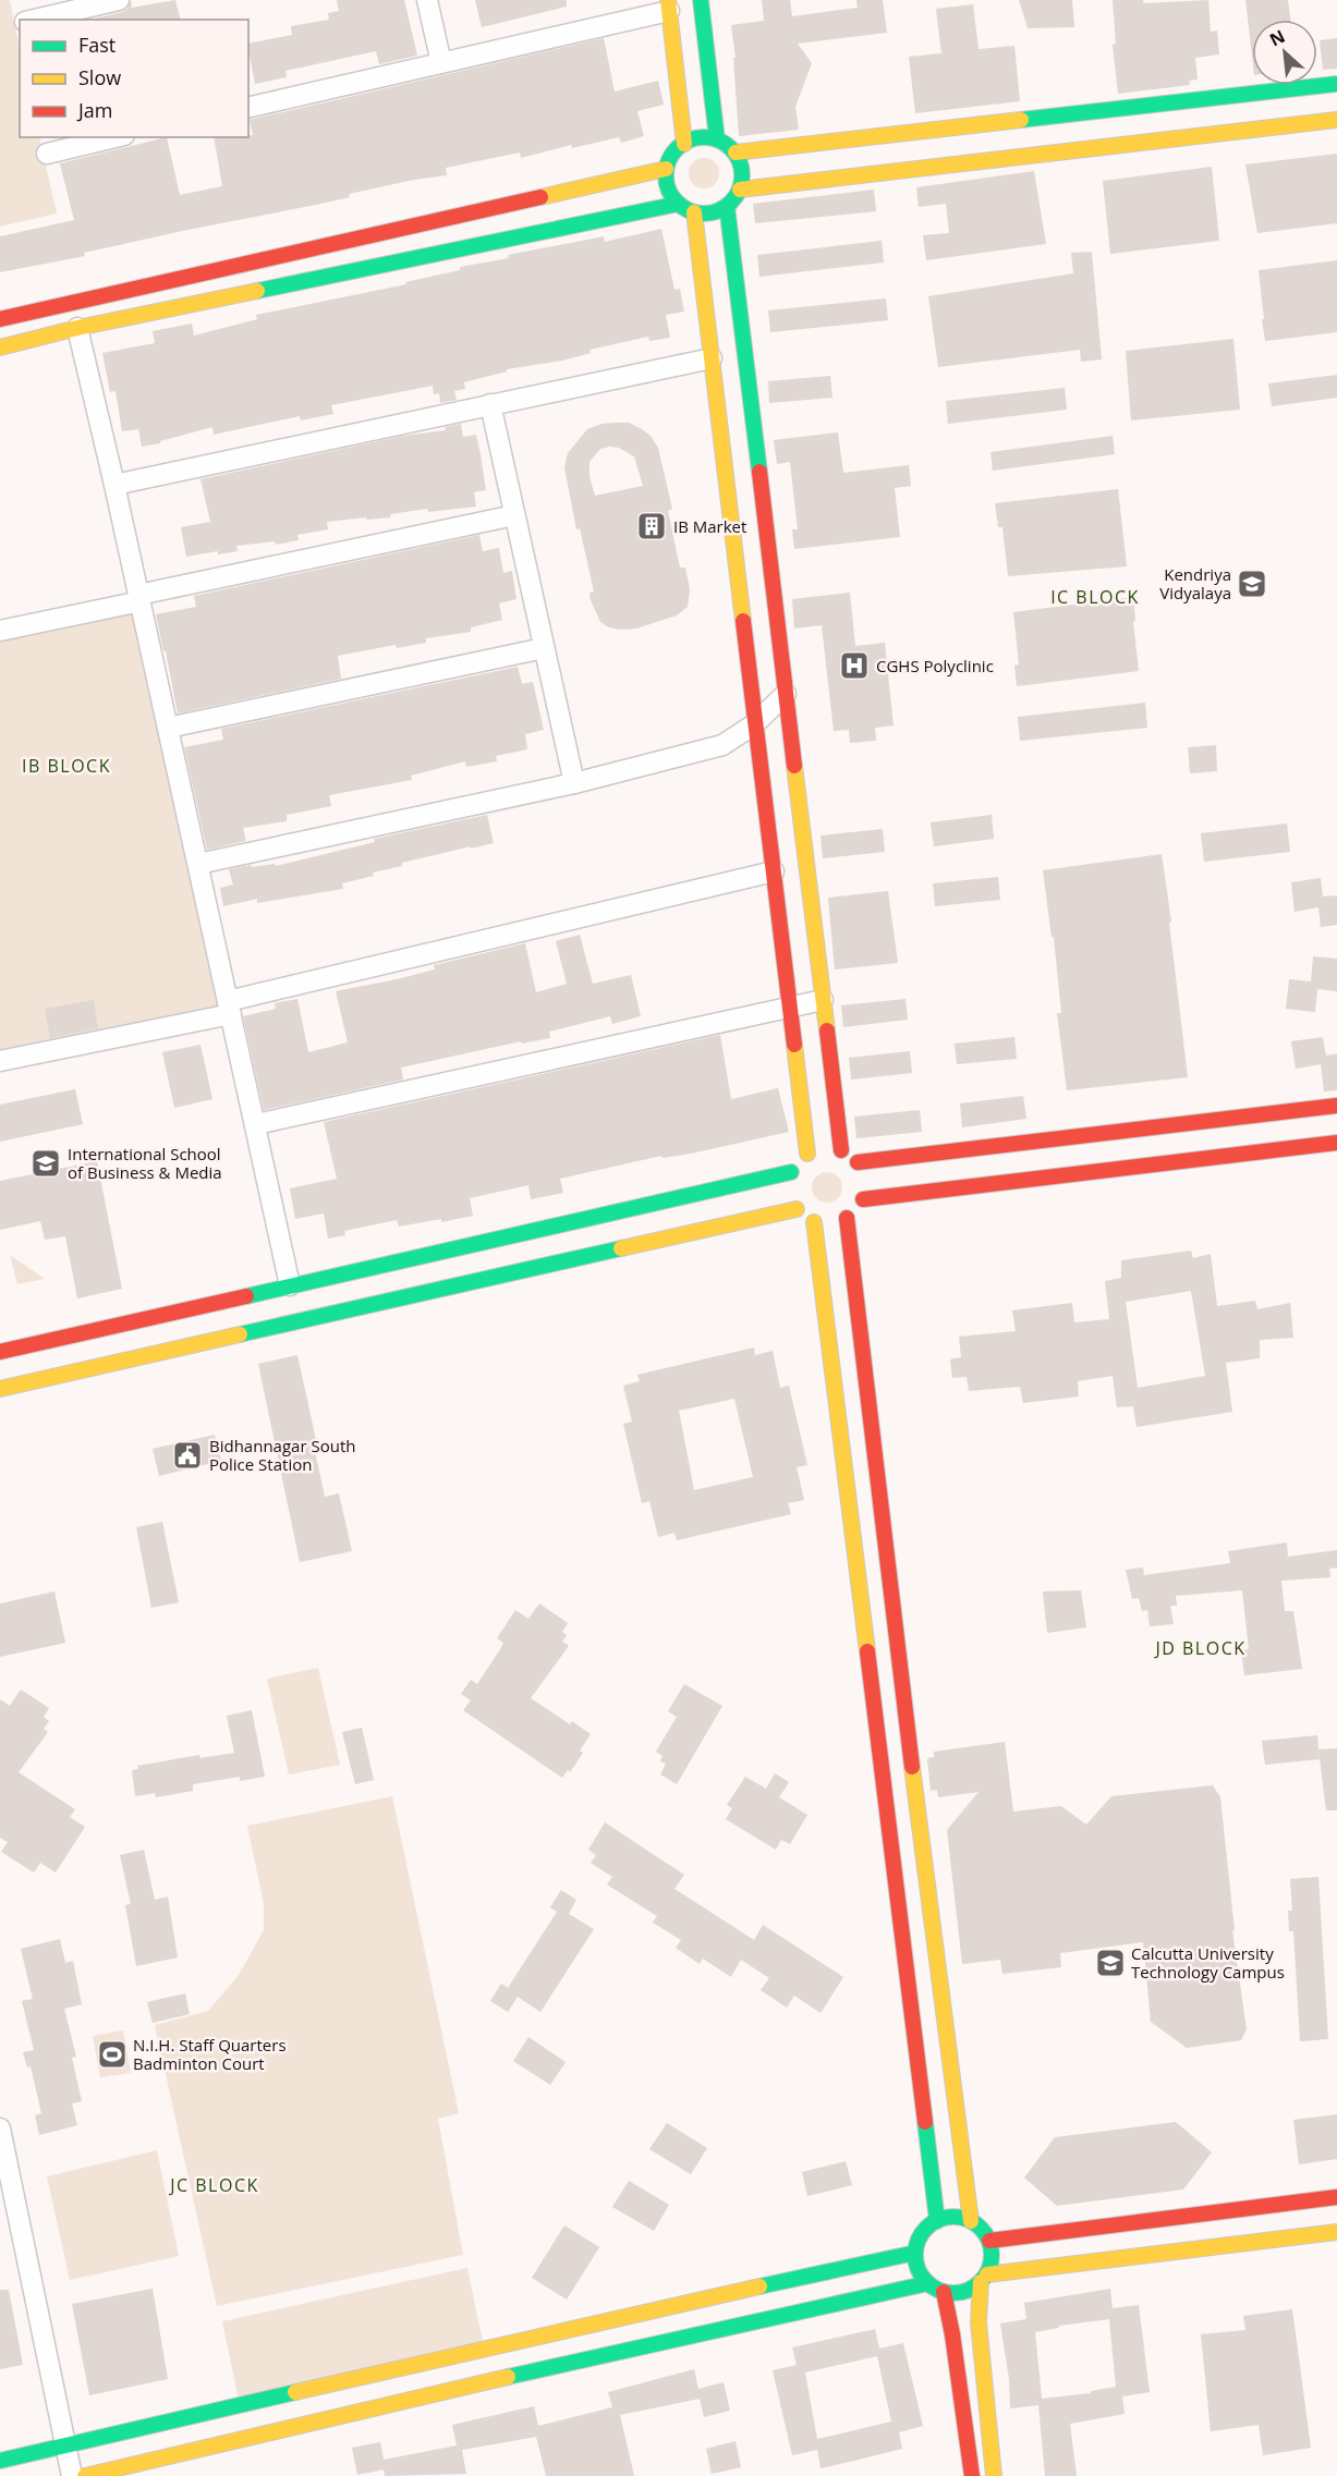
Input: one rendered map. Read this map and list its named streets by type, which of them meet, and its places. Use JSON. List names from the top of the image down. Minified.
{"districts":["IC BLOCK","IB BLOCK","JD BLOCK","JC BLOCK"],"places":{"building":["IB Market"],"school or university":["Kendriya Vidyalaya","International School of Business & Media","Calcutta University Technology Campus"],"hospital":["CGHS Polyclinic"],"public building":["Bidhannagar South Police Station"],"sports":["N.I.H. Staff Quarters Badminton Court"]},"legend":["Fast","Slow","Jam"],"north":"top left"}
